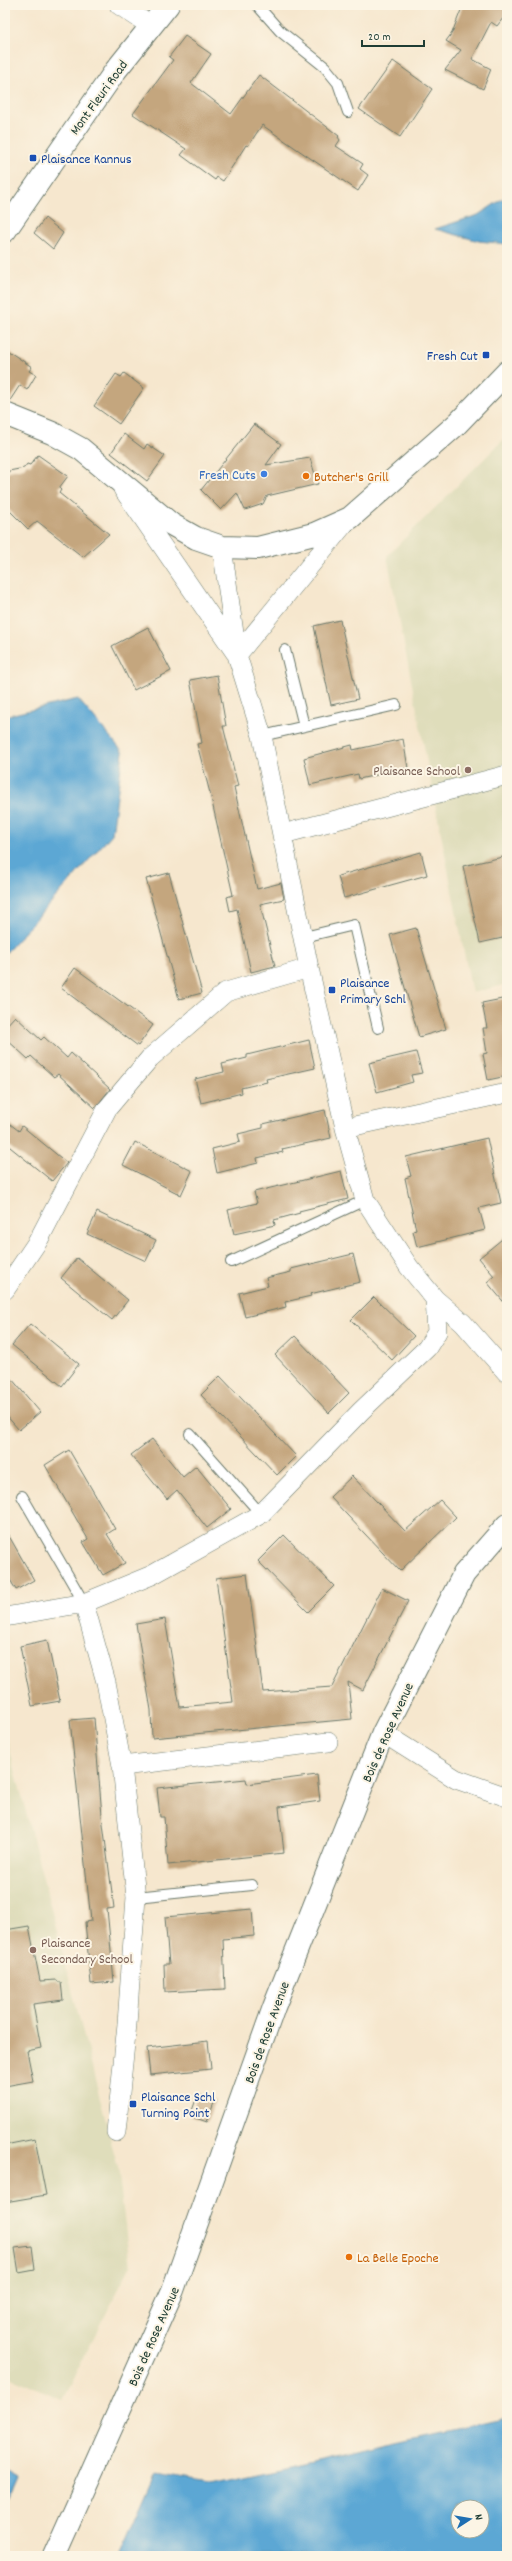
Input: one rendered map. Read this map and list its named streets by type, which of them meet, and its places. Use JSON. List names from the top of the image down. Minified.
{"streets":{"main road":["Mont Fleuri Road","Bois de Rose Avenue"]},"places":{"transit":["Plaisance Kannus","Fresh Cut","Plaisance Primary Schl","Plaisance Schl Turning Point"],"other":["Fresh Cuts","Butcher's Grill","Plaisance School","Plaisance Secondary School","La Belle Epoche"]},"scale_bar":"20 m","north":"right"}
